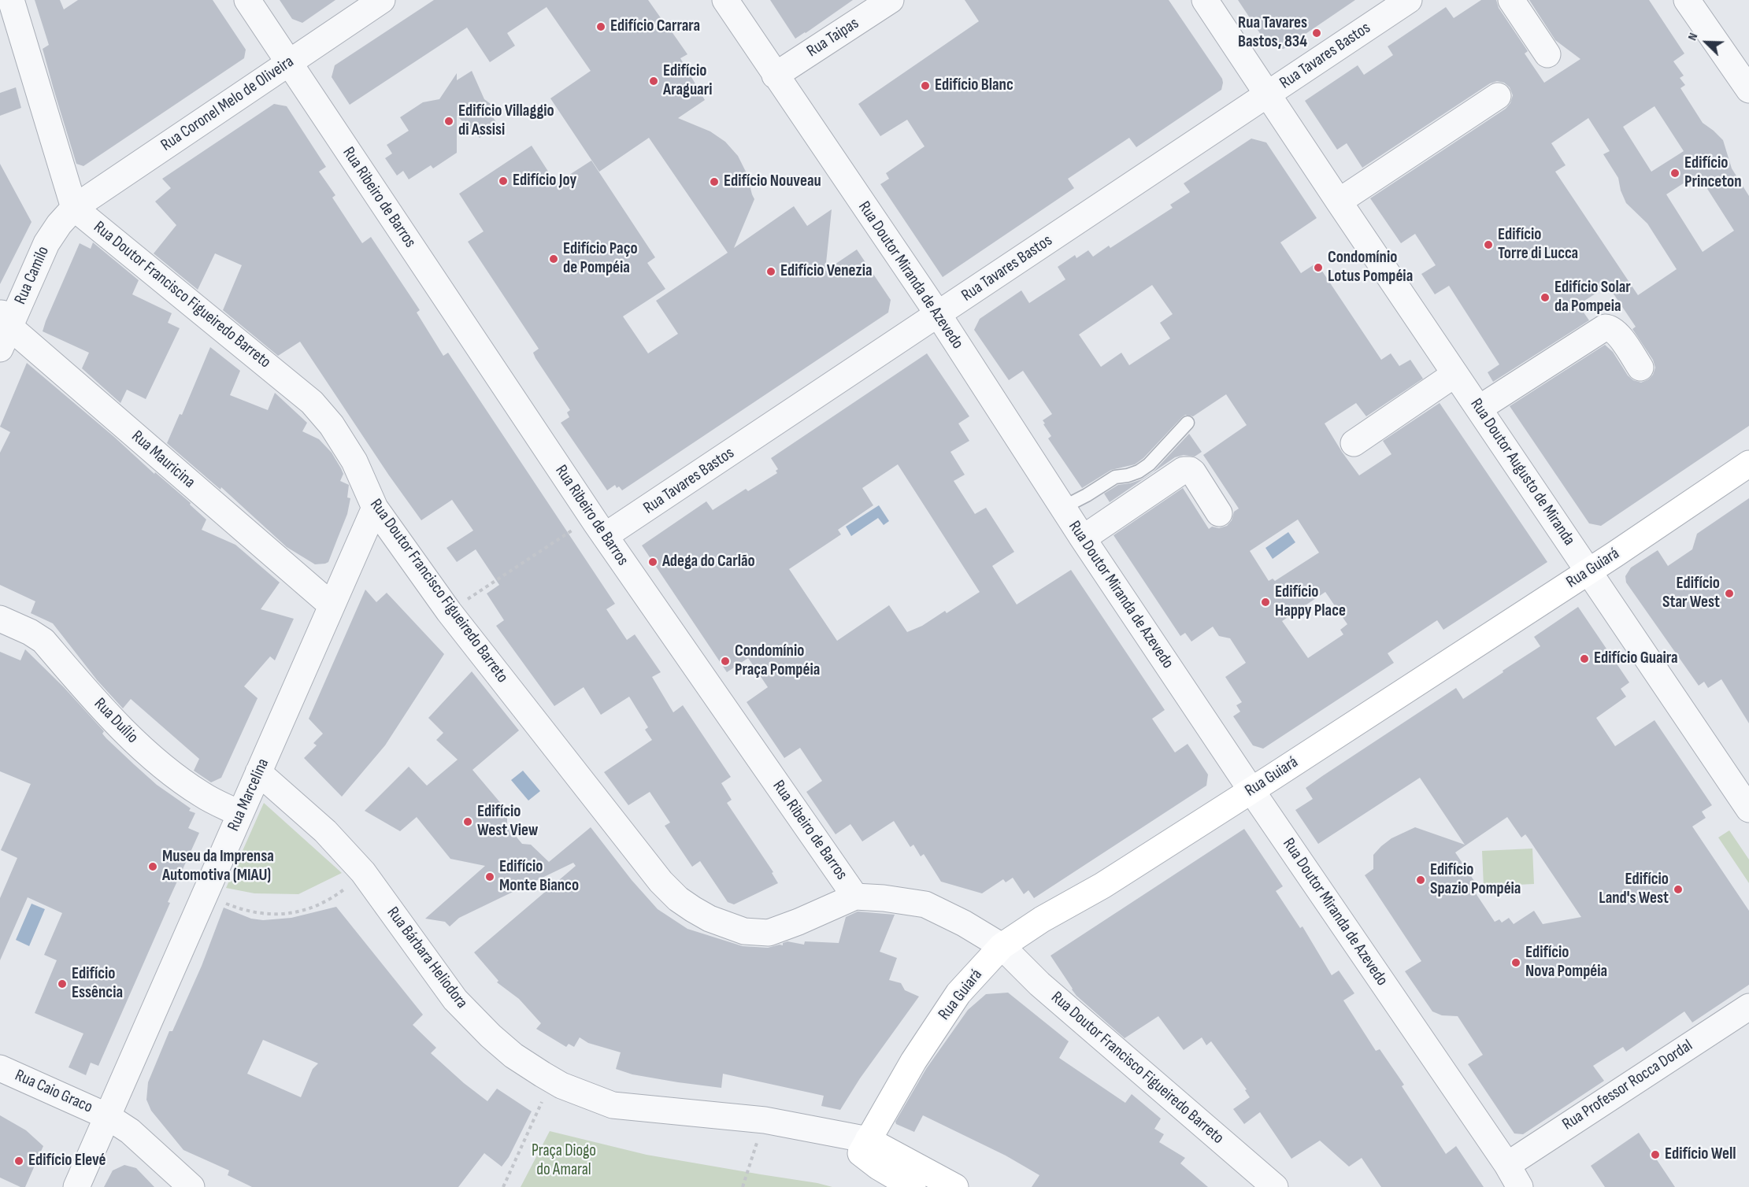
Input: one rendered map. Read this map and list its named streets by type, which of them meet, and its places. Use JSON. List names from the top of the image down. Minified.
{"streets":{"street":["Rua Taipas","Rua Tavares Bastos","Rua Coronel Melo de Oliveira","Rua Ribeiro de Barros","Rua Camilo","Rua Doutor Miranda de Azevedo","Rua Doutor Francisco Figueiredo Barreto","Rua Mauricina","Rua Doutor Augusto de Miranda","Rua Guiará","Rua Duílio","Rua Marcelina","Rua Bárbara Heliodora","Rua Professor Rocca Dordal","Rua Caio Graco"]},"crossings":[["Rua Taipas","Rua Doutor Miranda de Azevedo"],["Rua Tavares Bastos","Rua Ribeiro de Barros"],["Rua Tavares Bastos","Rua Doutor Miranda de Azevedo"],["Rua Tavares Bastos","Rua Doutor Augusto de Miranda"],["Rua Coronel Melo de Oliveira","Rua Ribeiro de Barros"],["Rua Coronel Melo de Oliveira","Rua Camilo"],["Rua Coronel Melo de Oliveira","Rua Doutor Francisco Figueiredo Barreto"],["Rua Ribeiro de Barros","Rua Doutor Francisco Figueiredo Barreto"],["Rua Ribeiro de Barros","Rua Guiará"],["Rua Camilo","Rua Doutor Francisco Figueiredo Barreto"],["Rua Camilo","Rua Mauricina"],["Rua Doutor Miranda de Azevedo","Rua Guiará"],["Rua Doutor Miranda de Azevedo","Rua Professor Rocca Dordal"],["Rua Doutor Francisco Figueiredo Barreto","Rua Guiará"],["Rua Doutor Francisco Figueiredo Barreto","Rua Marcelina"],["Rua Mauricina","Rua Marcelina"],["Rua Doutor Augusto de Miranda","Rua Guiará"],["Rua Guiará","Rua Bárbara Heliodora"],["Rua Duílio","Rua Marcelina"],["Rua Marcelina","Rua Bárbara Heliodora"],["Rua Marcelina","Rua Caio Graco"]],"parks":["Praça Diogo do Amaral"],"places":["Edifício Carrara","Rua Tavares Bastos, 834","Edifício Araguari","Edifício Blanc","Edifício Villaggio di Assisi","Edifício Princeton","Edifício Joy","Edifício Nouveau","Edifício Torre di Lucca","Edifício Paço de Pompéia","Condomínio Lotus Pompéia","Edifício Venezia","Edifício Solar da Pompeia","Adega do Carlão","Edifício Star West","Edifício Happy Place","Edifício Guaira","Condomínio Praça Pompéia","Edifício West View","Museu da Imprensa Automotiva (MIAU)","Edifício Monte Bianco","Edifício Spazio Pompéia","Edifício Land's West","Edifício Nova Pompéia","Edifício Essência","Edifício Well","Edifício Elevé"],"north":"top left"}
